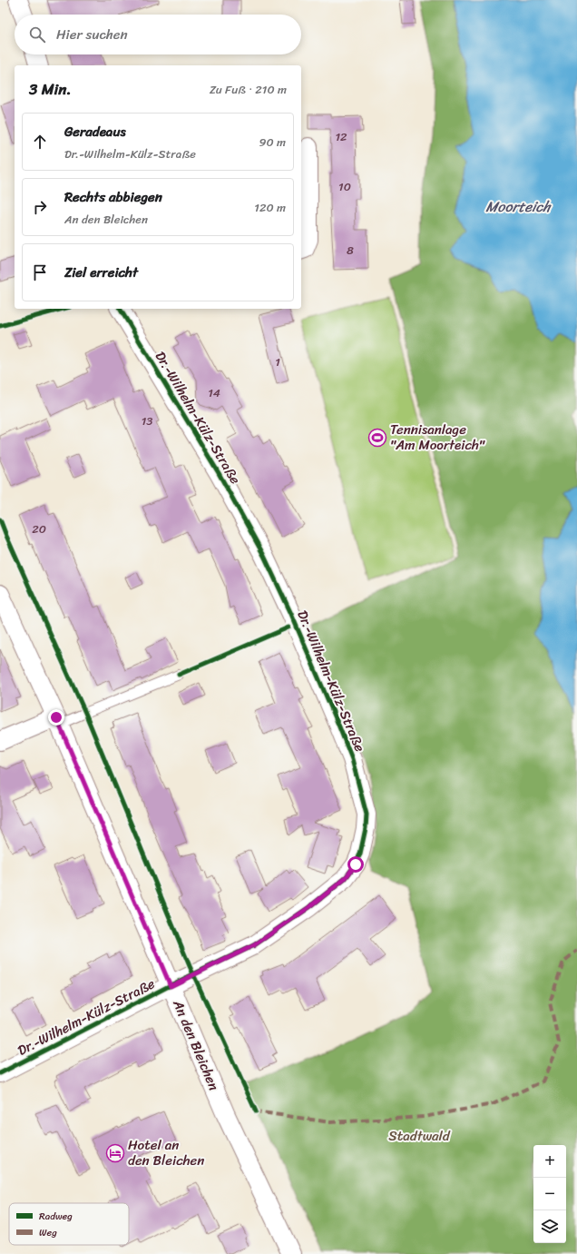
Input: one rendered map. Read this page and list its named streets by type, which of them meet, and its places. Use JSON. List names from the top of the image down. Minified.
{"streets":{"street":["Dr.-Wilhelm-Külz-Straße","An den Bleichen"]},"crossings":[["Dr.-Wilhelm-Külz-Straße","An den Bleichen"]],"water":["Moorteich"],"parks":["Stadtwald"],"places":{"sports":["Tennisanlage \"Am Moorteich\""],"hotel":["Hotel an den Bleichen"]},"house_numbers":["12","10","8","1","14","13","20"],"legend":["Radweg","Weg"],"page":{"search":"Hier suchen","heading":["3 Min.","Zu Fuß · 210 m"],"list":[["Geradeaus","Dr.-Wilhelm-Külz-Straße","90 m"],["Rechts abbiegen","An den Bleichen","120 m"],"Ziel erreicht"],"map_buttons":["+","−"]}}
